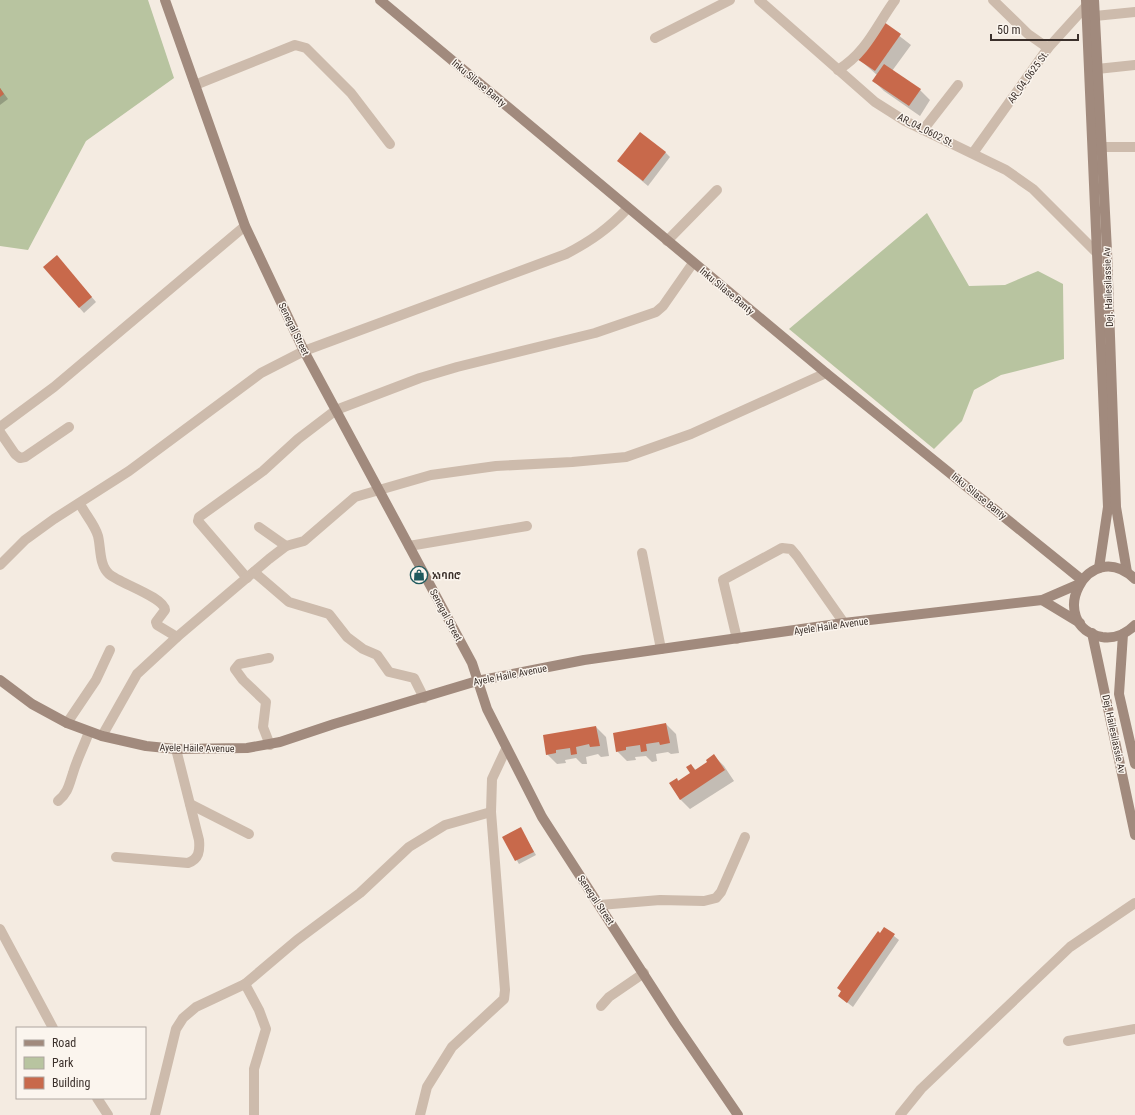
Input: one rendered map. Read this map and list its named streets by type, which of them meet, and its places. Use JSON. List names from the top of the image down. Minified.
{"streets":{"main road":["Inku Silase Banty","Dej. Hailesilassie Av","Senegal Street","Ayele Haile Avenue"],"street":["AR_04_0625 St.","AR_04_0602 St."]},"crossings":[["AR_04_0625 St.","AR_04_0602 St."],["AR_04_0625 St.","Dej. Hailesilassie Av"],["Inku Silase Banty","Ayele Haile Avenue"],["AR_04_0602 St.","Dej. Hailesilassie Av"],["Senegal Street","Ayele Haile Avenue"]],"places":{"shop":["አነባበሮ"]},"legend":["Road","Park","Building"],"scale_bar":"50 m"}
